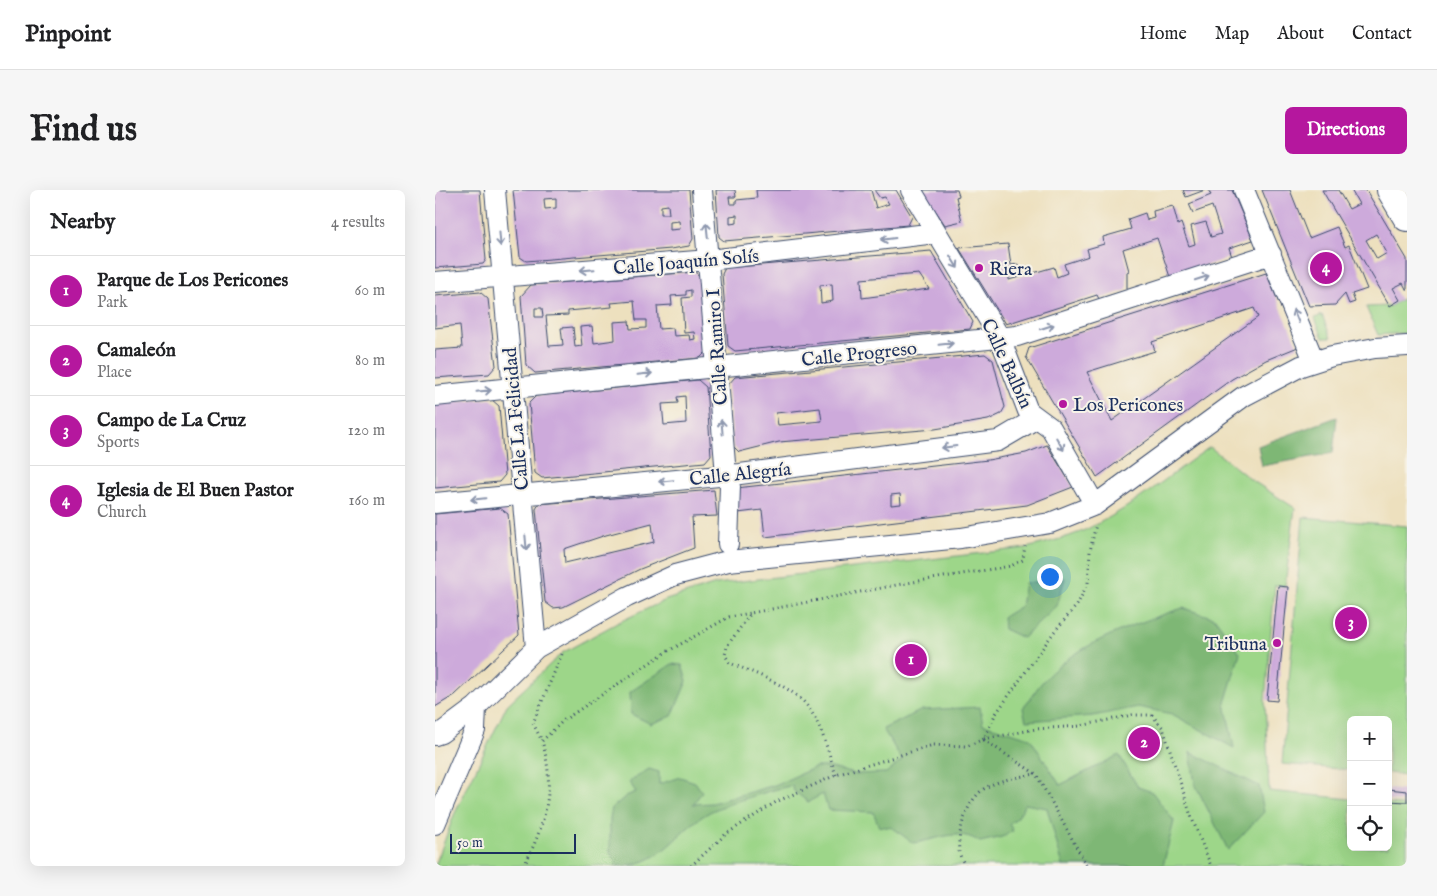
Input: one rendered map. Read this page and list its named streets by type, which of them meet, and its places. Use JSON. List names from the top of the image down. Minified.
{"streets":{"street":["Calle Joaquín Solís","Calle Ramiro I","Calle Progreso","Calle Balbín","Calle La Felicidad","Calle Alegría"]},"crossings":[["Calle Joaquín Solís","Calle Ramiro I"],["Calle Joaquín Solís","Calle Balbín"],["Calle Joaquín Solís","Calle La Felicidad"],["Calle Ramiro I","Calle Progreso"],["Calle Ramiro I","Calle Alegría"],["Calle Progreso","Calle Balbín"],["Calle Progreso","Calle La Felicidad"],["Calle Balbín","Calle Alegría"],["Calle La Felicidad","Calle Alegría"]],"one_way":["Calle Joaquín Solís","Calle Ramiro I","Calle Progreso","Calle Balbín","Calle La Felicidad"],"places":["Riera","Los Pericones","Tribuna"],"scale_bar":"50 m","page":{"header":"Pinpoint","nav":["Home","Map","About","Contact"],"buttons":"Directions","title":"Find us","heading":["Nearby","4 results"],"pins":["4","3","1","2"],"list":[{"mark":"1","name":"Parque de Los Pericones","note":"Park","value":"60 m"},{"mark":"2","name":"Camaleón","note":"Place","value":"80 m"},{"mark":"3","name":"Campo de La Cruz","note":"Sports","value":"120 m"},{"mark":"4","name":"Iglesia de El Buen Pastor","note":"Church","value":"160 m"}],"map_buttons":["+","−"],"scale":"50 m"}}
